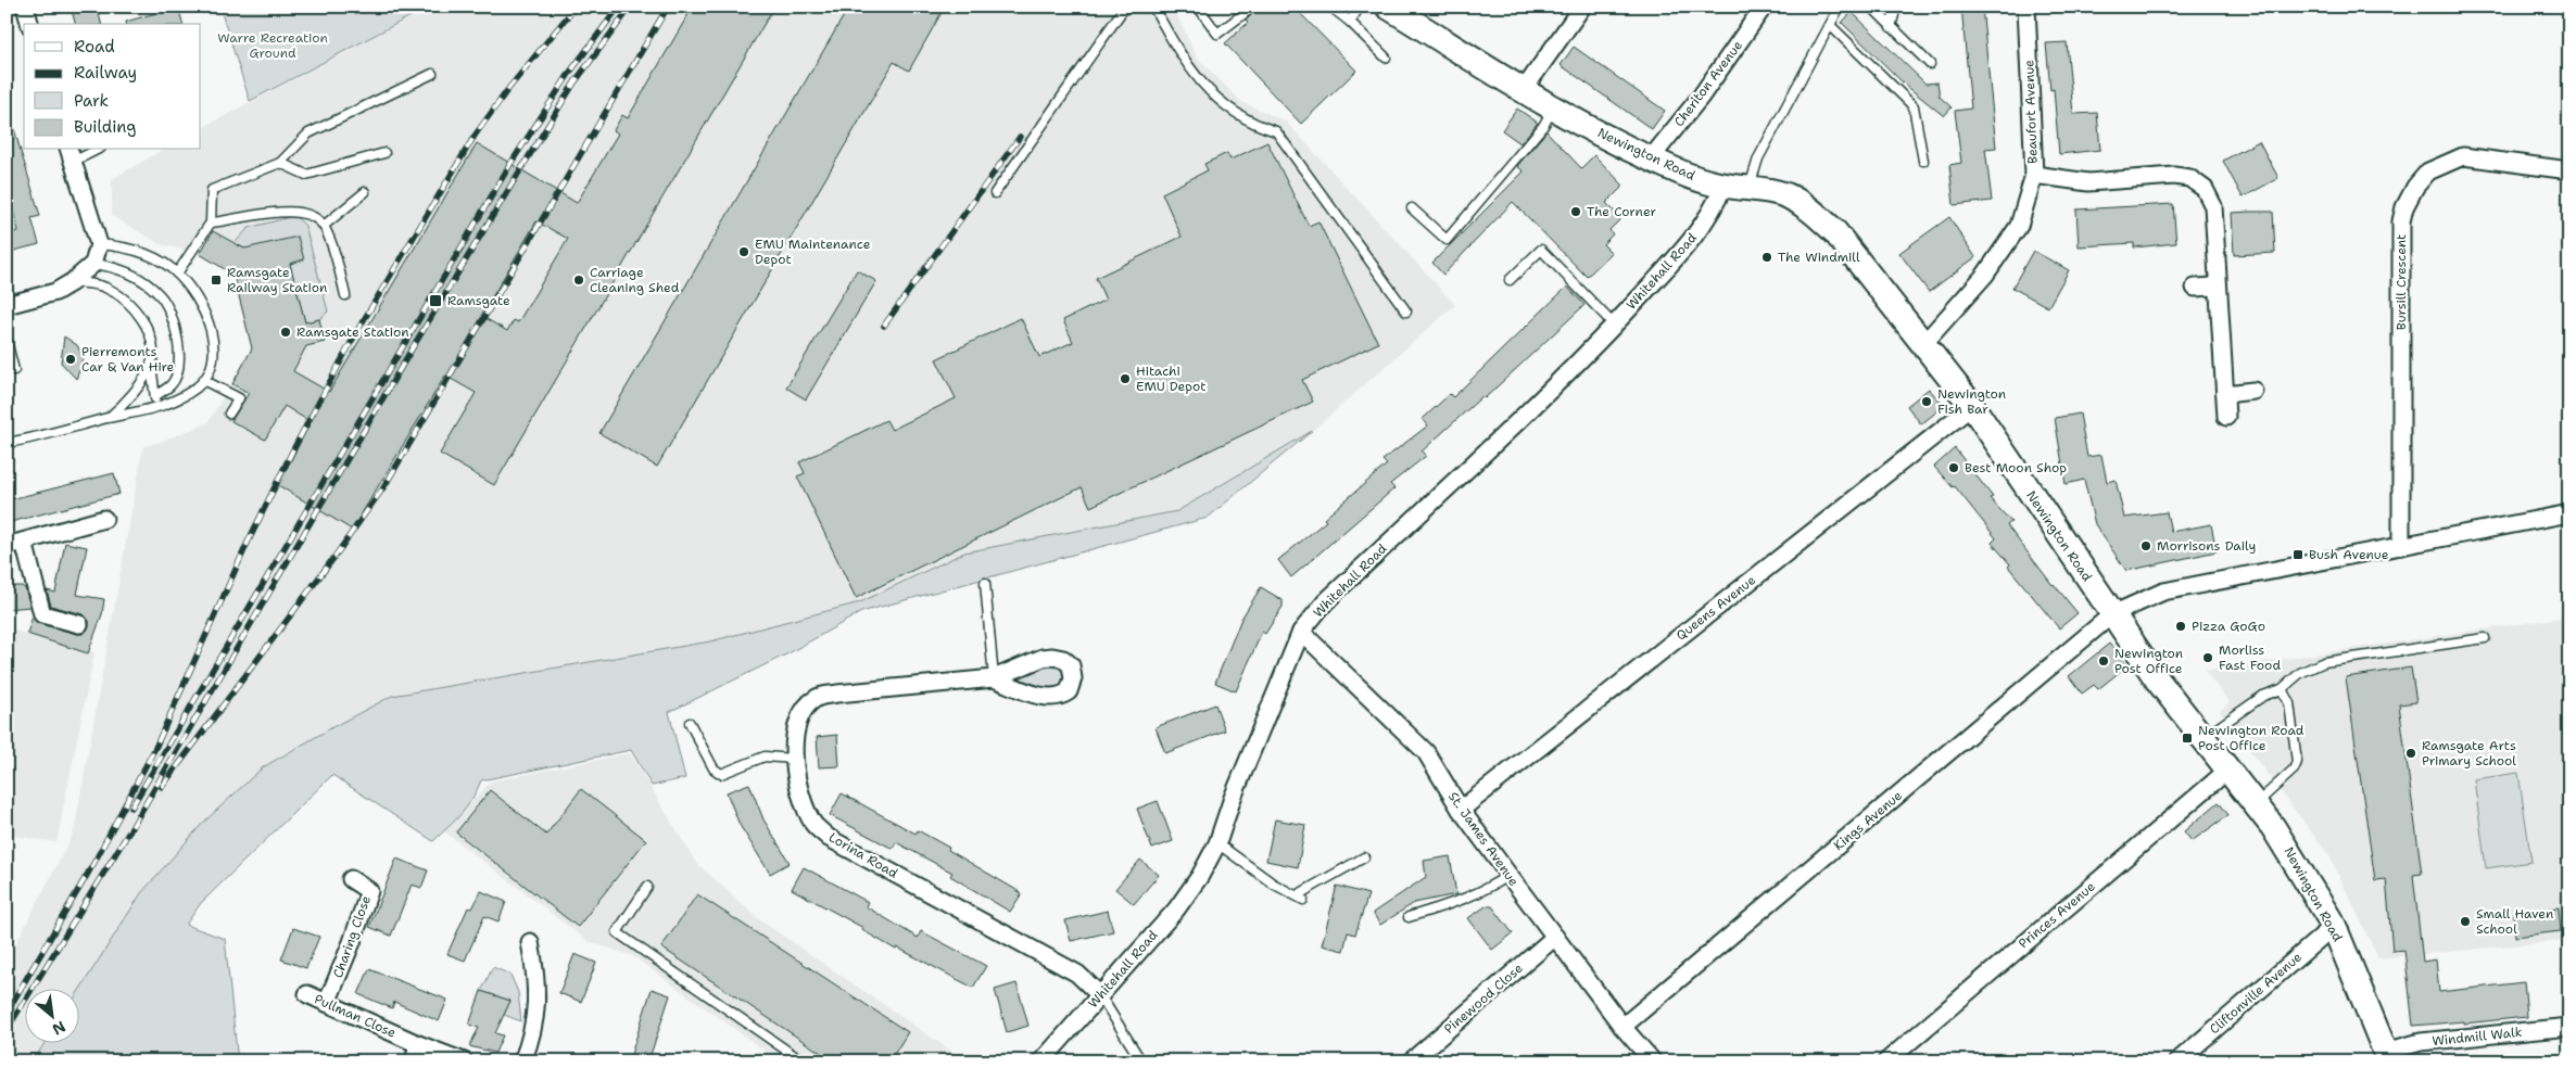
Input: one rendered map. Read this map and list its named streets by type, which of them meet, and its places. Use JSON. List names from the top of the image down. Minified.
{"streets":{"main road":["Newington Road"],"street":["Cheriton Avenue","Beaufort Avenue","Whitehall Road","Bursill Crescent","Queens Avenue","Kings Avenue","St. James Avenue","Lorina Road","Princes Avenue","Charing Close","Cliftonville Avenue","Pinewood Close","Pullman Close","Windmill Walk"]},"crossings":[["Cheriton Avenue","Newington Road"],["Beaufort Avenue","Newington Road"],["Newington Road","Whitehall Road"],["Newington Road","Queens Avenue"],["Newington Road","Kings Avenue"],["Newington Road","Princes Avenue"],["Newington Road","Cliftonville Avenue"],["Newington Road","Windmill Walk"],["Whitehall Road","St. James Avenue"],["Whitehall Road","Lorina Road"],["Queens Avenue","St. James Avenue"],["Kings Avenue","St. James Avenue"],["St. James Avenue","Pinewood Close"],["Charing Close","Pullman Close"]],"parks":["Warre Recreation Ground"],"places":{"other":["The Corner","EMU Maintenance Depot","The Windmill","Carriage Cleaning Shed","Ramsgate Station","Pierremonts Car & Van Hire","Hitachi EMU Depot","Newington Fish Bar","Best Moon Shop","Morrisons Daily","Pizza GoGo","Morliss Fast Food","Newington Post Office","Ramsgate Arts Primary School","Small Haven School"],"transit":["Ramsgate Railway Station","Ramsgate","Bush Avenue","Newington Road Post Office"]},"legend":["Road","Railway","Park","Building"],"north":"bottom right"}
